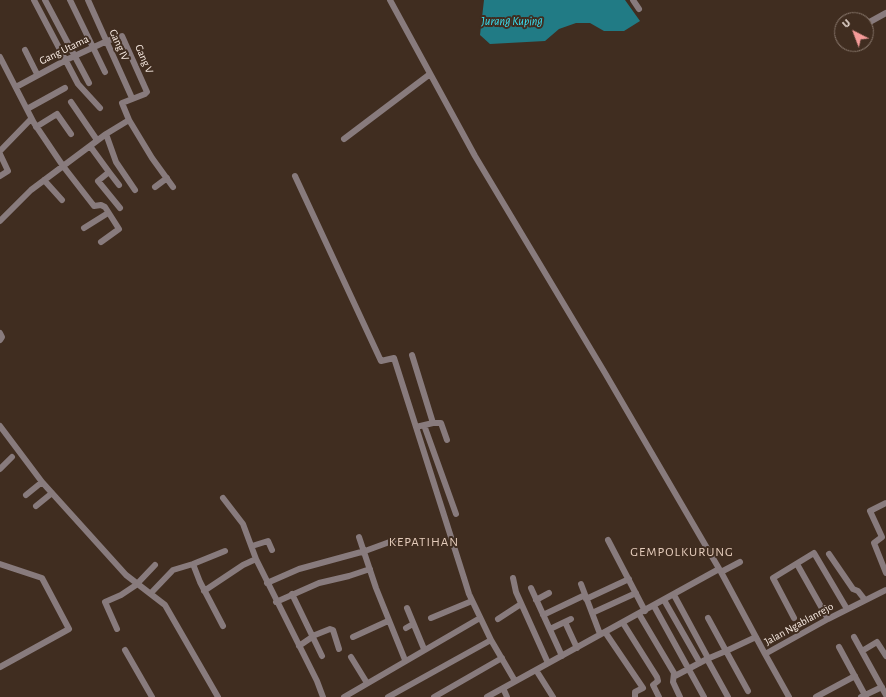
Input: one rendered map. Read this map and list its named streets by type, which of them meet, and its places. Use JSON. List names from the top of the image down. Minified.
{"streets":{"street":["Gang IV","Gang Utama","Gang V","Jalan Ngablanrejo"]},"crossings":[["Gang IV","Gang Utama"],["Gang IV","Gang V"],["Gang Utama","Gang V"]],"districts":["KEPATIHAN","GEMPOLKURUNG"],"water":["Jurang Kuping"],"north":"top left"}
